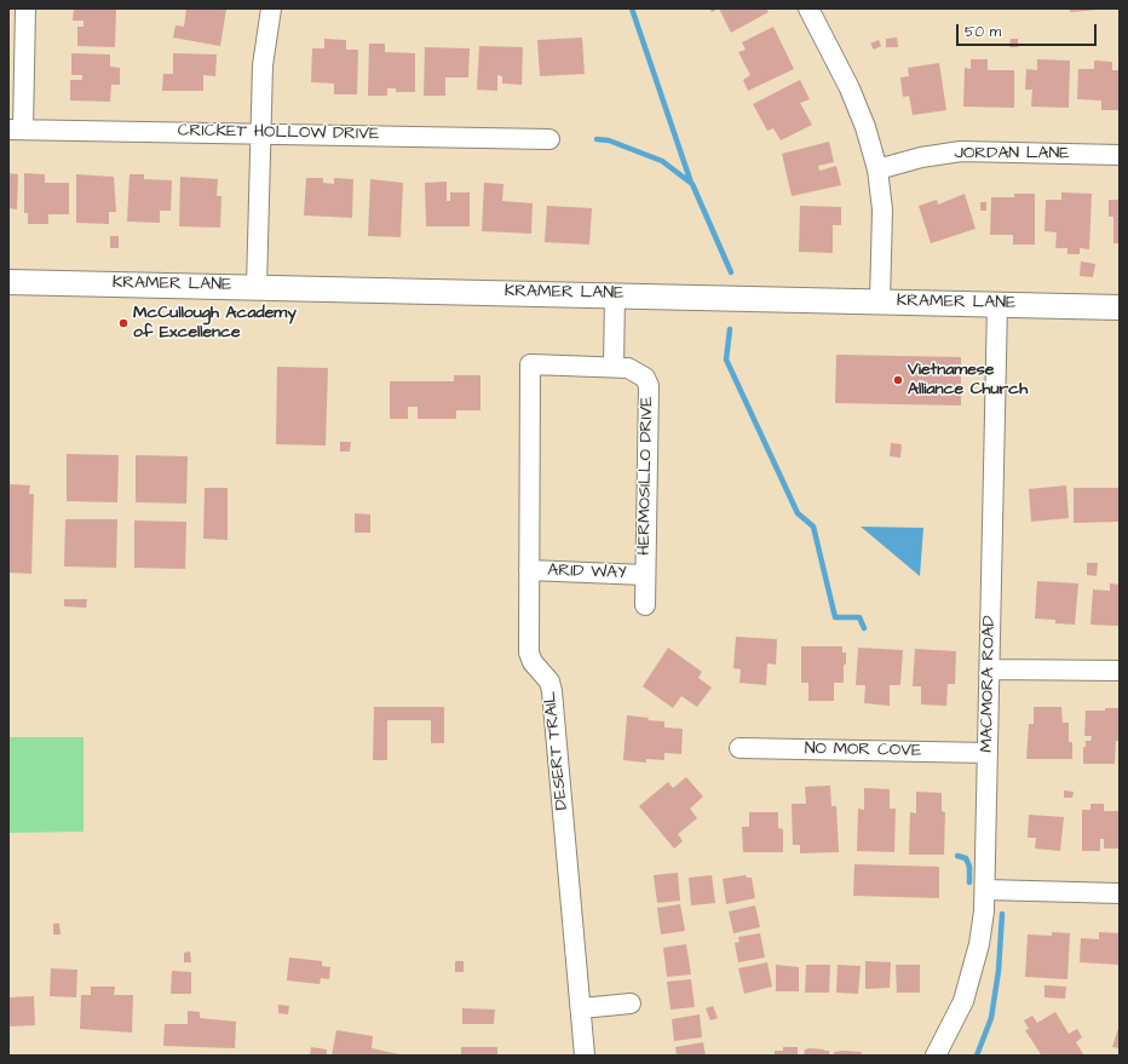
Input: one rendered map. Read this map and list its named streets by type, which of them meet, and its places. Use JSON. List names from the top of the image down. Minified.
{"streets":{"street":["CRICKET HOLLOW DRIVE","JORDAN LANE","KRAMER LANE","HERMOSILLO DRIVE","ARID WAY","MACMORA ROAD","DESERT TRAIL","NO MOR COVE"]},"crossings":[["KRAMER LANE","MACMORA ROAD"],["HERMOSILLO DRIVE","ARID WAY"],["HERMOSILLO DRIVE","DESERT TRAIL"],["ARID WAY","DESERT TRAIL"],["MACMORA ROAD","NO MOR COVE"]],"places":["McCullough Academy of Excellence","Vietnamese Alliance Church"],"scale_bar":"50 m"}
